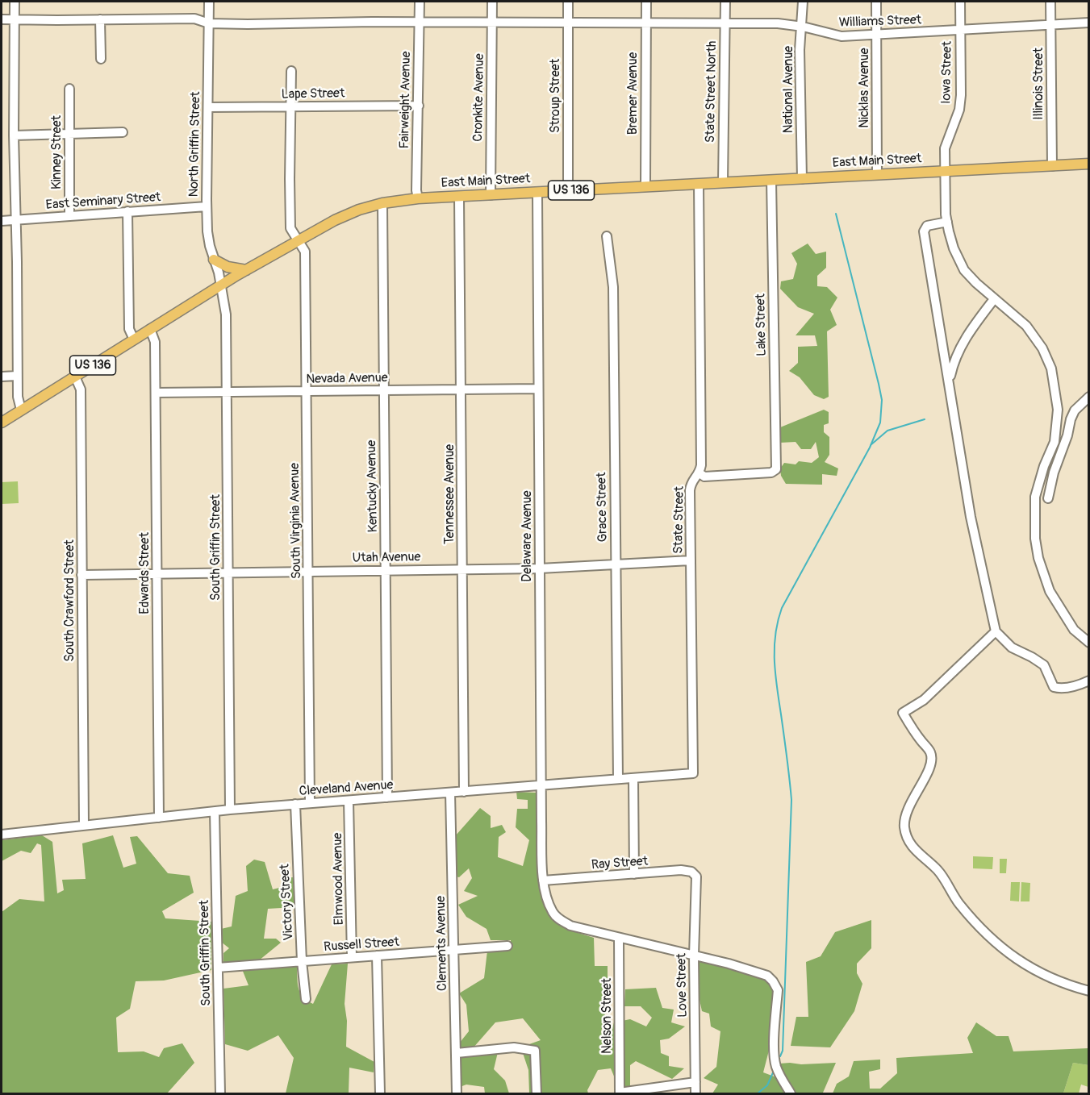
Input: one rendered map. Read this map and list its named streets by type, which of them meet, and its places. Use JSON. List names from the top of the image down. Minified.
{"streets":{"main road":["East Main Street","US 136"],"street":["Williams Street","Iowa Street","Illinois Street","Nicklas Avenue","National Avenue","State Street North","Bremer Avenue","Lape Street","Stroup Street","Cronkite Avenue","Fairweight Avenue","North Griffin Street","Kinney Street","East Seminary Street","Lake Street","Nevada Avenue","Kentucky Avenue","Tennessee Avenue","Grace Street","State Street","South Virginia Avenue","Delaware Avenue","South Griffin Street","Utah Avenue","Edwards Street","South Crawford Street","Cleveland Avenue","Ray Street","Elmwood Avenue","Victory Street","Clements Avenue","Russell Street","Love Street","Nelson Street"]},"crossings":[["Williams Street","Iowa Street"],["Williams Street","Illinois Street"],["Williams Street","Nicklas Avenue"],["Williams Street","National Avenue"],["Williams Street","State Street North"],["Williams Street","Bremer Avenue"],["Williams Street","Stroup Street"],["Williams Street","Cronkite Avenue"],["Williams Street","Fairweight Avenue"],["Williams Street","North Griffin Street"],["Iowa Street","East Main Street"],["Illinois Street","East Main Street"],["Nicklas Avenue","East Main Street"],["National Avenue","East Main Street"],["State Street North","East Main Street"],["Bremer Avenue","East Main Street"],["Lape Street","Fairweight Avenue"],["Lape Street","North Griffin Street"],["Lape Street","South Virginia Avenue"],["Stroup Street","East Main Street"],["Cronkite Avenue","East Main Street"],["Fairweight Avenue","East Main Street"],["North Griffin Street","East Main Street"],["North Griffin Street","East Seminary Street"],["North Griffin Street","South Griffin Street"],["Kinney Street","East Seminary Street"],["East Main Street","Lake Street"],["East Main Street","Kentucky Avenue"],["East Main Street","Tennessee Avenue"],["East Main Street","State Street"],["East Main Street","South Virginia Avenue"],["East Main Street","Delaware Avenue"],["East Main Street","South Griffin Street"],["East Main Street","Edwards Street"],["East Main Street","South Crawford Street"],["Lake Street","State Street"],["Nevada Avenue","Kentucky Avenue"],["Nevada Avenue","Tennessee Avenue"],["Nevada Avenue","South Virginia Avenue"],["Nevada Avenue","Delaware Avenue"],["Nevada Avenue","South Griffin Street"],["Nevada Avenue","Edwards Street"],["Kentucky Avenue","Utah Avenue"],["Kentucky Avenue","Cleveland Avenue"],["Tennessee Avenue","Utah Avenue"],["Tennessee Avenue","Cleveland Avenue"],["Grace Street","Utah Avenue"],["Grace Street","Cleveland Avenue"],["State Street","Utah Avenue"],["State Street","Cleveland Avenue"],["South Virginia Avenue","Utah Avenue"],["South Virginia Avenue","Cleveland Avenue"],["Delaware Avenue","Utah Avenue"],["Delaware Avenue","Cleveland Avenue"],["Delaware Avenue","Ray Street"],["South Griffin Street","Utah Avenue"],["South Griffin Street","Cleveland Avenue"],["South Griffin Street","Russell Street"],["Utah Avenue","Edwards Street"],["Utah Avenue","South Crawford Street"],["Edwards Street","Cleveland Avenue"],["South Crawford Street","Cleveland Avenue"],["Cleveland Avenue","Elmwood Avenue"],["Cleveland Avenue","Victory Street"],["Cleveland Avenue","Clements Avenue"],["Ray Street","Love Street"],["Elmwood Avenue","Russell Street"],["Victory Street","Russell Street"],["Clements Avenue","Russell Street"]]}
